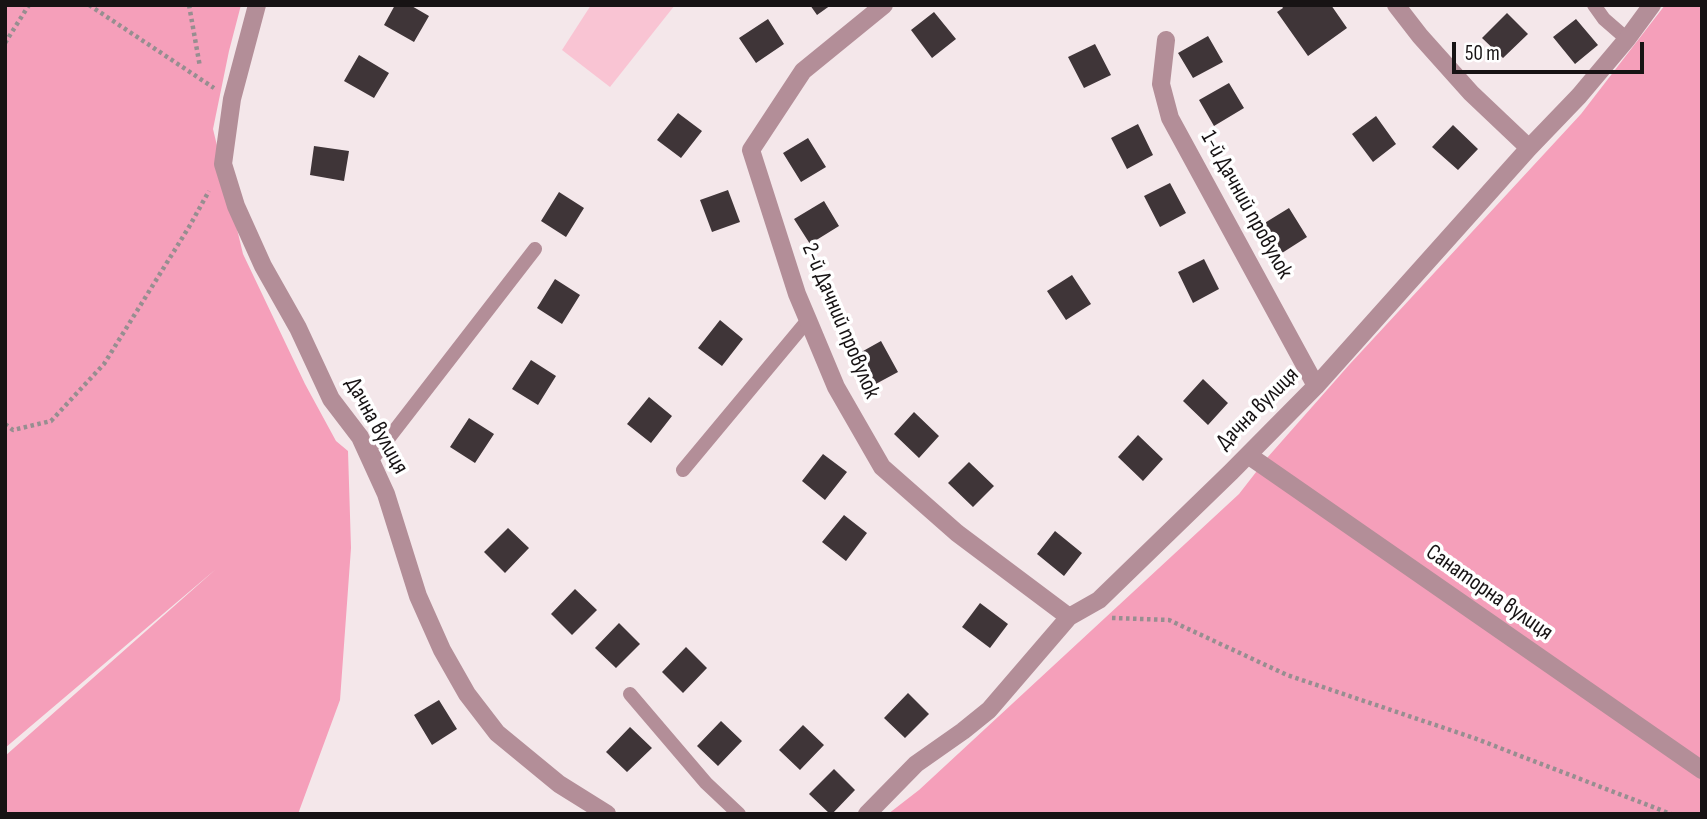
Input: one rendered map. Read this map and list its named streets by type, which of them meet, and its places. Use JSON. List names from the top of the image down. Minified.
{"streets":{"street":["1-й Дачний провулок","2-й Дачний провулок","Дачна вулиця","Санаторна вулиця"]},"crossings":[["1-й Дачний провулок","Дачна вулиця"],["2-й Дачний провулок","Дачна вулиця"],["Дачна вулиця","Санаторна вулиця"]],"scale_bar":"50 m"}
